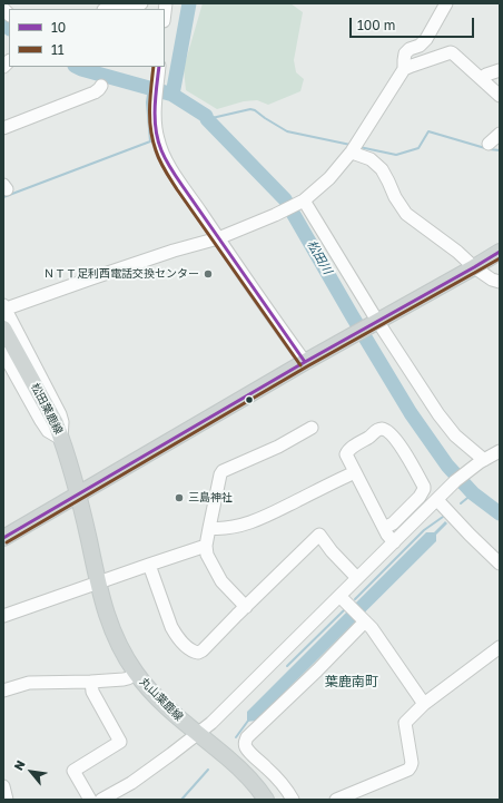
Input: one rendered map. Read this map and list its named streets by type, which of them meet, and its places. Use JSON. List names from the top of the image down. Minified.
{"streets":{"main road":["松田葉鹿線","丸山葉鹿線"]},"crossings":[["松田葉鹿線","丸山葉鹿線"]],"districts":["葉鹿南町"],"water":["松田川"],"places":["ＮＴＴ足利西電話交換センター","三島神社"],"lines":["transit line 10","transit line 11"],"legend":["10","11"],"scale_bar":"100 m","north":"top left"}
